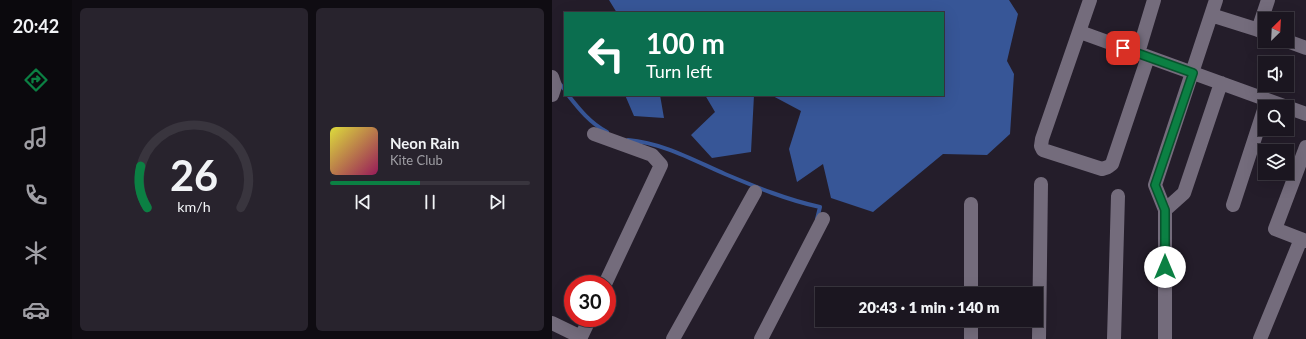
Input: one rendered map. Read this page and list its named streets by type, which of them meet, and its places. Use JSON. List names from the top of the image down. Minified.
{"north":"top right","page":{"tabs":"20:42","turn":["100 m","Turn left"],"song":["Neon Rain","Kite Club"],"limit":"30","trip":"20:43 · 1 min · 140 m","gauge":["26","km/h"]}}
